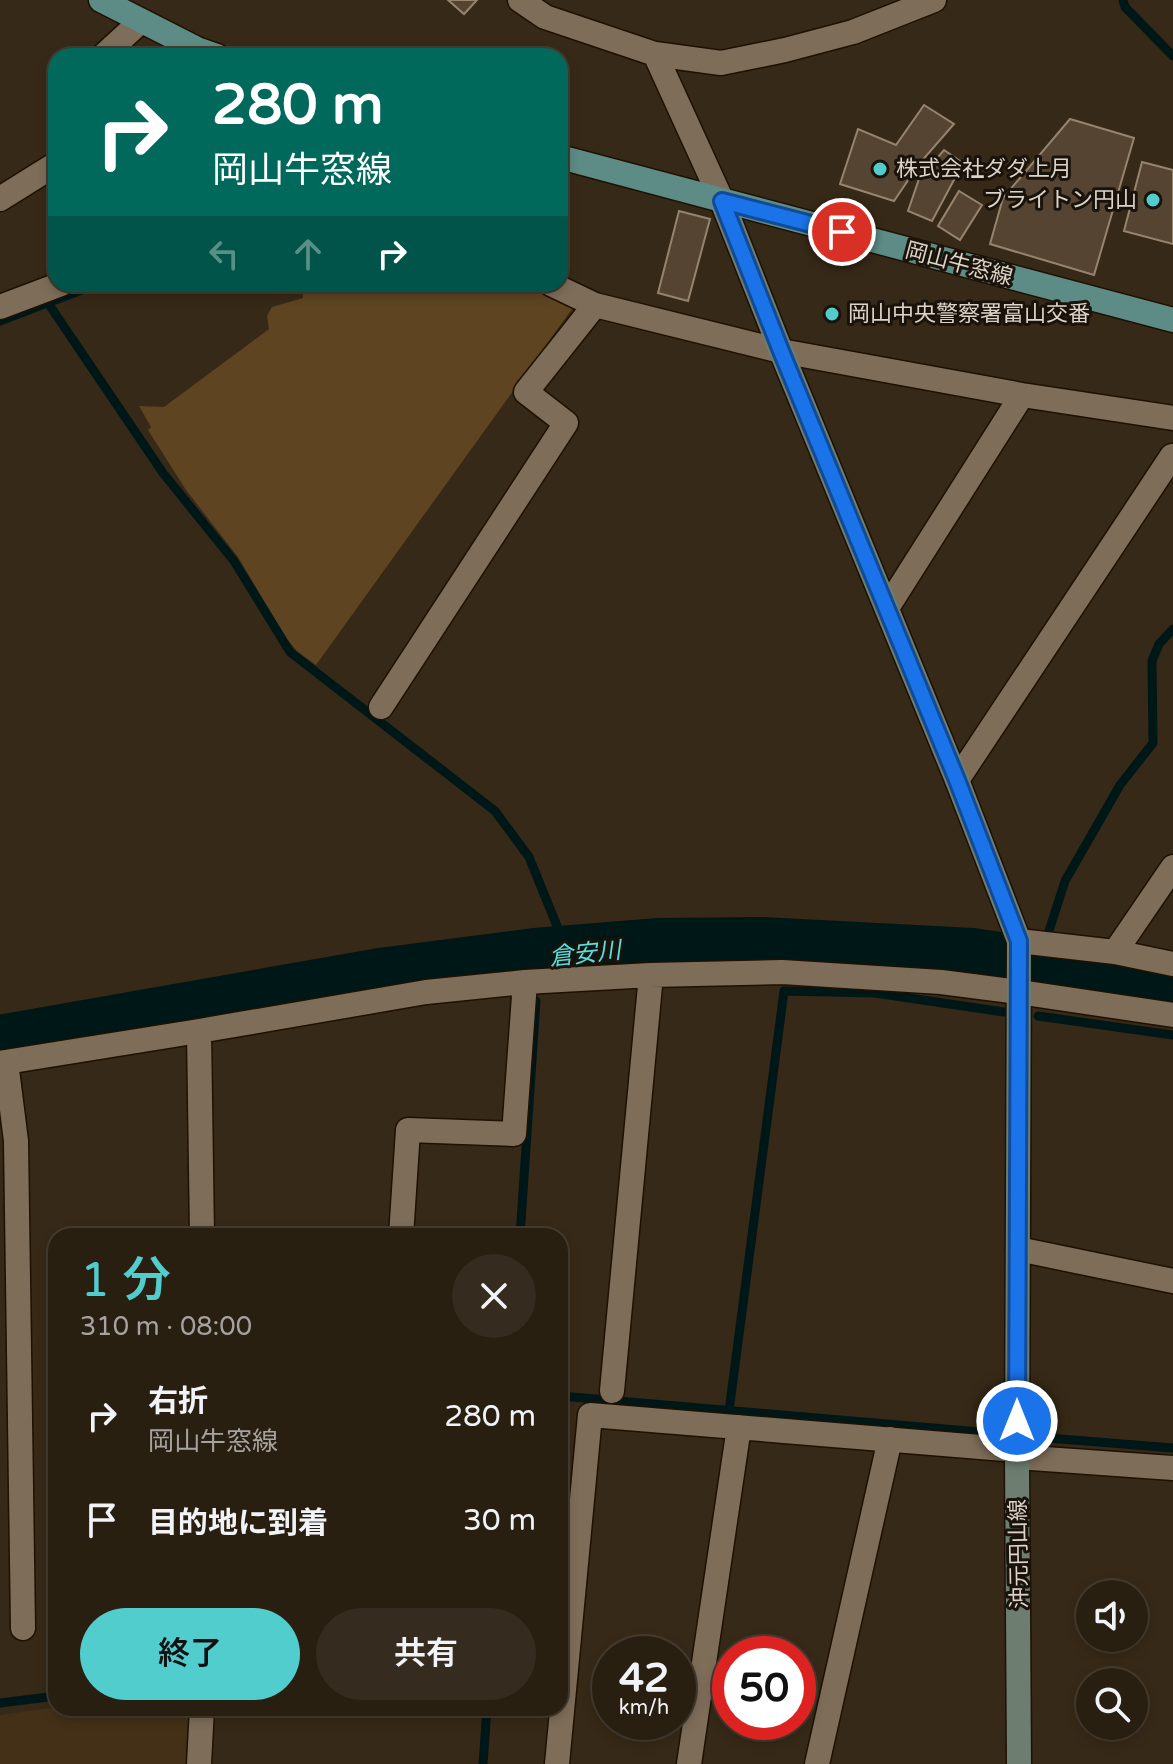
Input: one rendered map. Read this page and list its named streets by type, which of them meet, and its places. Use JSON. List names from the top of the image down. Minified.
{"streets":{"main road":["岡山牛窓線","沖元円山線"]},"crossings":[["岡山牛窓線","沖元円山線"]],"water":["倉安川"],"places":["株式会社ダダ上月","ブライトン円山","岡山中央警察署富山交番"],"page":{"turn":["280 m","岡山牛窓線"],"heading":["1 分","310 m · 08:00"],"list":[{"name":"右折","note":"岡山牛窓線","value":"280 m"},{"name":"目的地に到着","value":"30 m"}],"buttons":["終了","共有"],"speed":"42 km/h","limit":"50"}}
